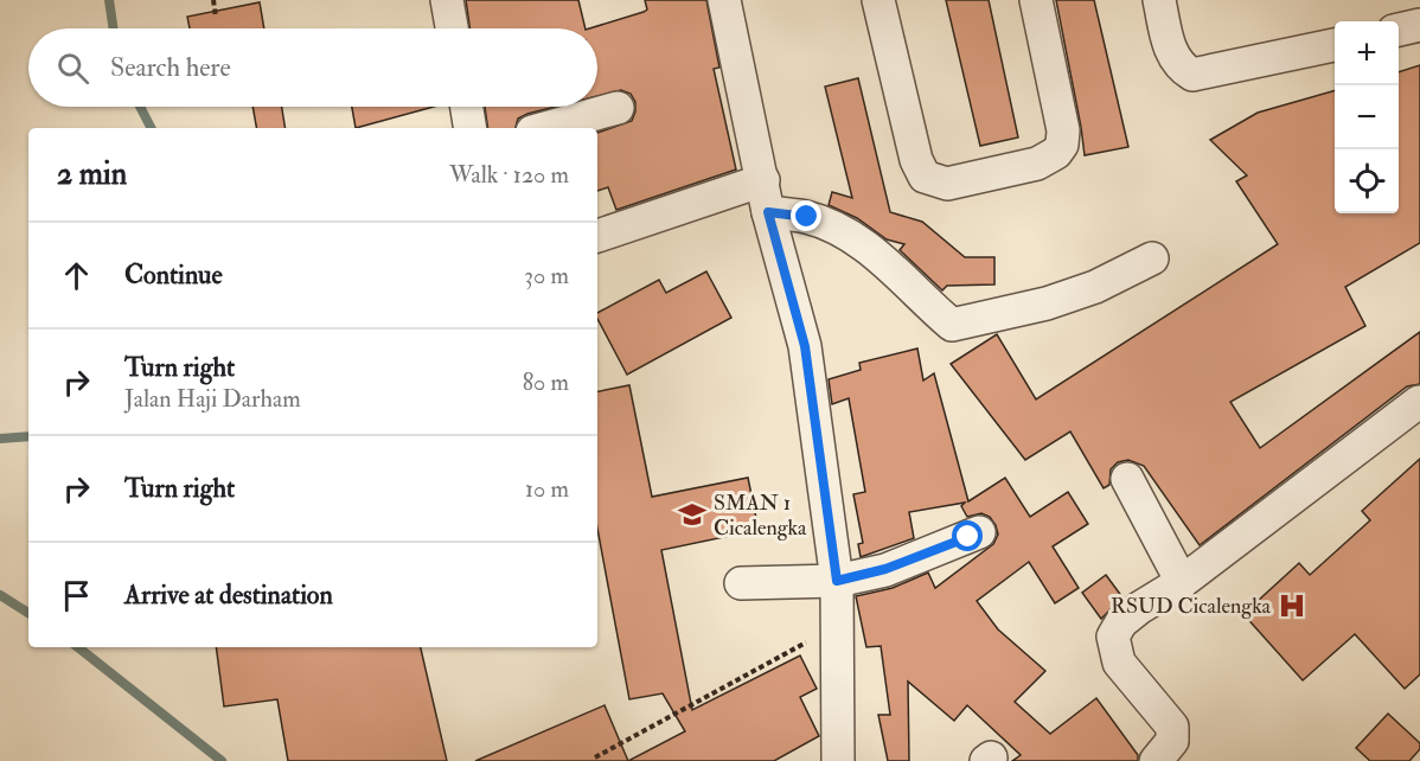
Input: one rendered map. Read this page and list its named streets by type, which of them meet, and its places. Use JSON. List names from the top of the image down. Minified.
{"places":{"school or university":["SMAN 1 Cicalengka"],"hospital":["RSUD Cicalengka"]},"page":{"map_buttons":["+","−"],"search":"Search here","heading":["2 min","Walk · 120 m"],"list":[["Continue","30 m"],["Turn right","Jalan Haji Darham","80 m"],["Turn right","10 m"],"Arrive at destination"]}}
